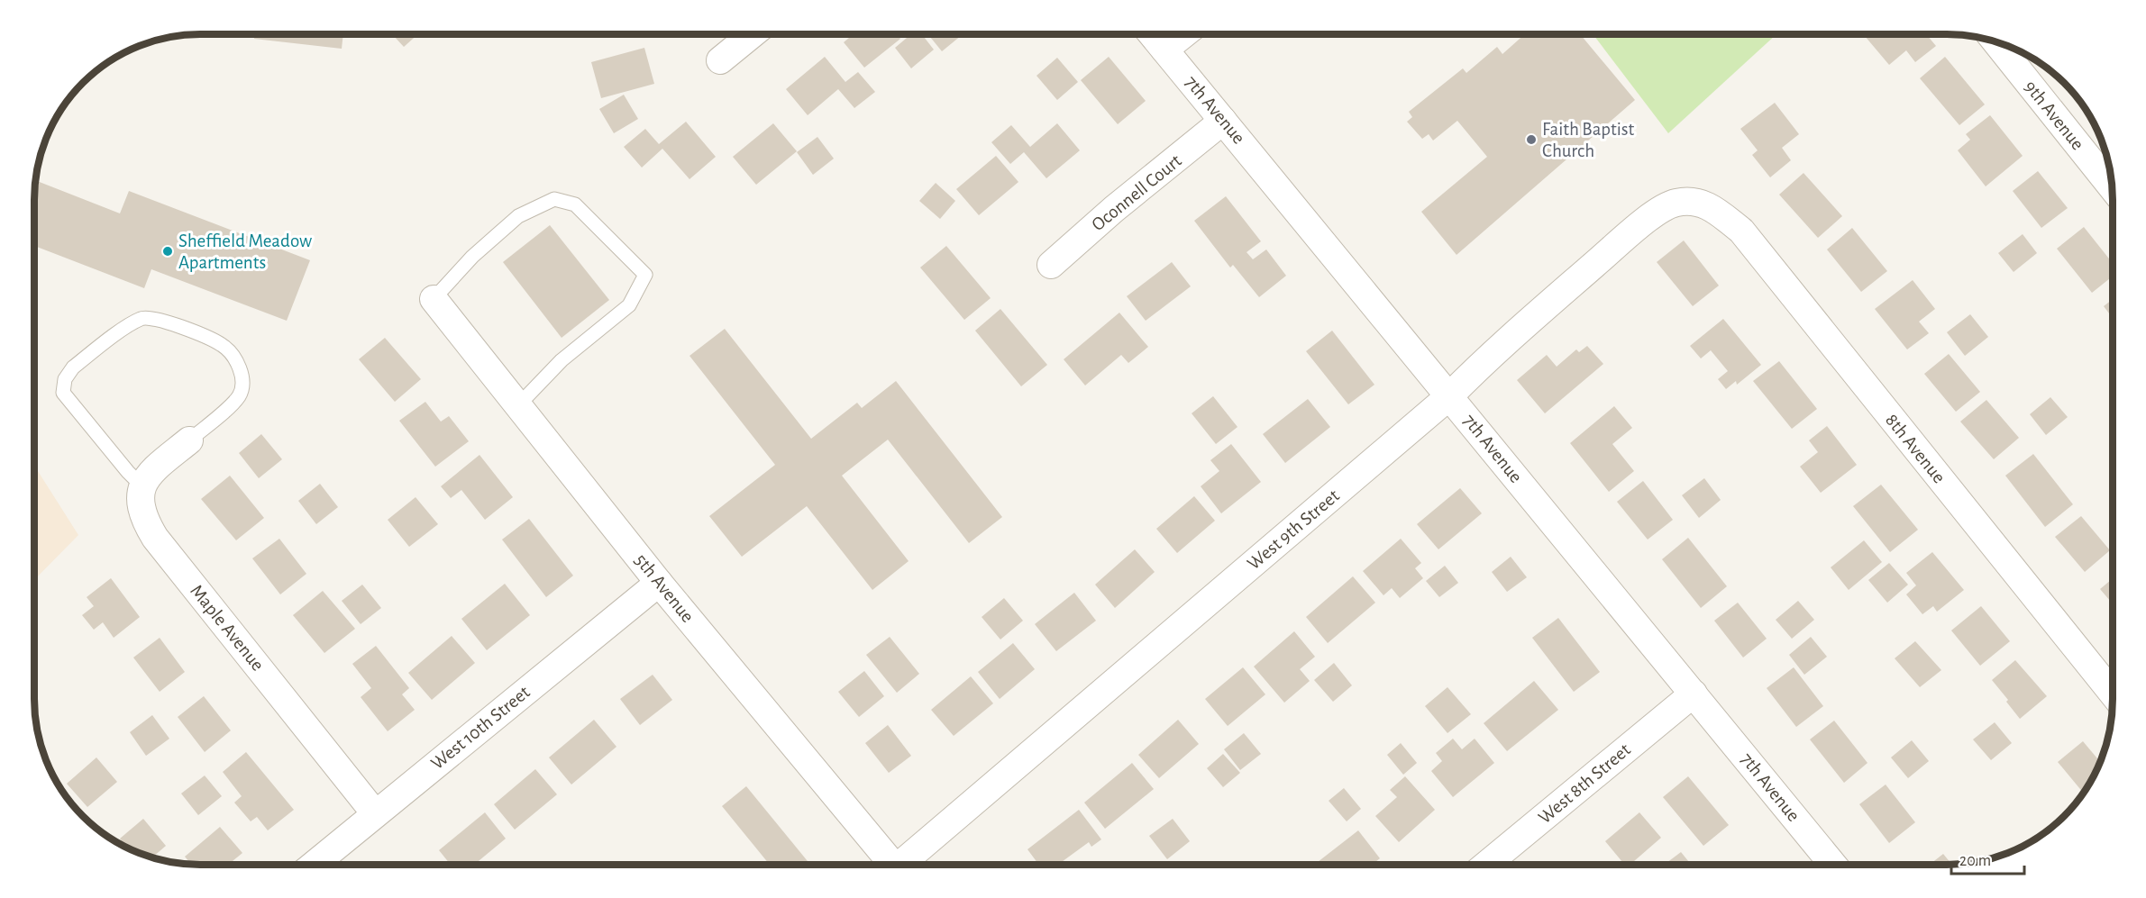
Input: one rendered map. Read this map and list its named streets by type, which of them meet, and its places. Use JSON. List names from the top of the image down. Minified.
{"streets":{"street":["7th Avenue","9th Avenue","Oconnell Court","8th Avenue","West 9th Street","5th Avenue","Maple Avenue","West 10th Street","West 8th Street"]},"crossings":[["7th Avenue","Oconnell Court"],["7th Avenue","West 9th Street"],["7th Avenue","West 8th Street"],["8th Avenue","West 9th Street"],["5th Avenue","West 10th Street"],["Maple Avenue","West 10th Street"]],"places":["Faith Baptist Church","Sheffield Meadow Apartments"],"scale_bar":"20 m"}
